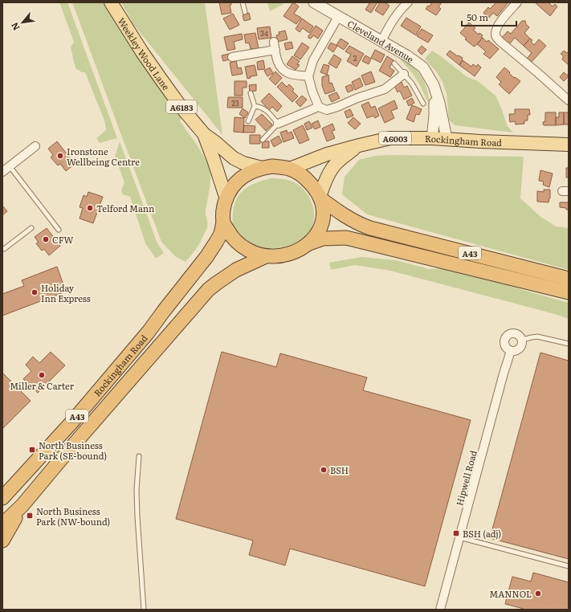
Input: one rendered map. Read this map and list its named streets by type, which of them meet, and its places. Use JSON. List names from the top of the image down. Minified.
{"streets":{"highway":["Rockingham Road","A43"],"main road":["Weekley Wood Lane","A6183","A6003"],"street":["Cleveland Avenue","Hipwell Road"]},"crossings":[["Cleveland Avenue","Rockingham Road"],["Weekley Wood Lane","Rockingham Road"],["Weekley Wood Lane","A43"],["Rockingham Road","A43"]],"places":{"other":["Ironstone Wellbeing Centre","Telford Mann","CFW","Holiday Inn Express","Miller & Carter","BSH","MANNOL"],"transit":["North Business Park (SE-bound)","North Business Park (NW-bound)","BSH (adj)"]},"house_numbers":["34","2","23"],"scale_bar":"50 m","north":"bottom left"}
